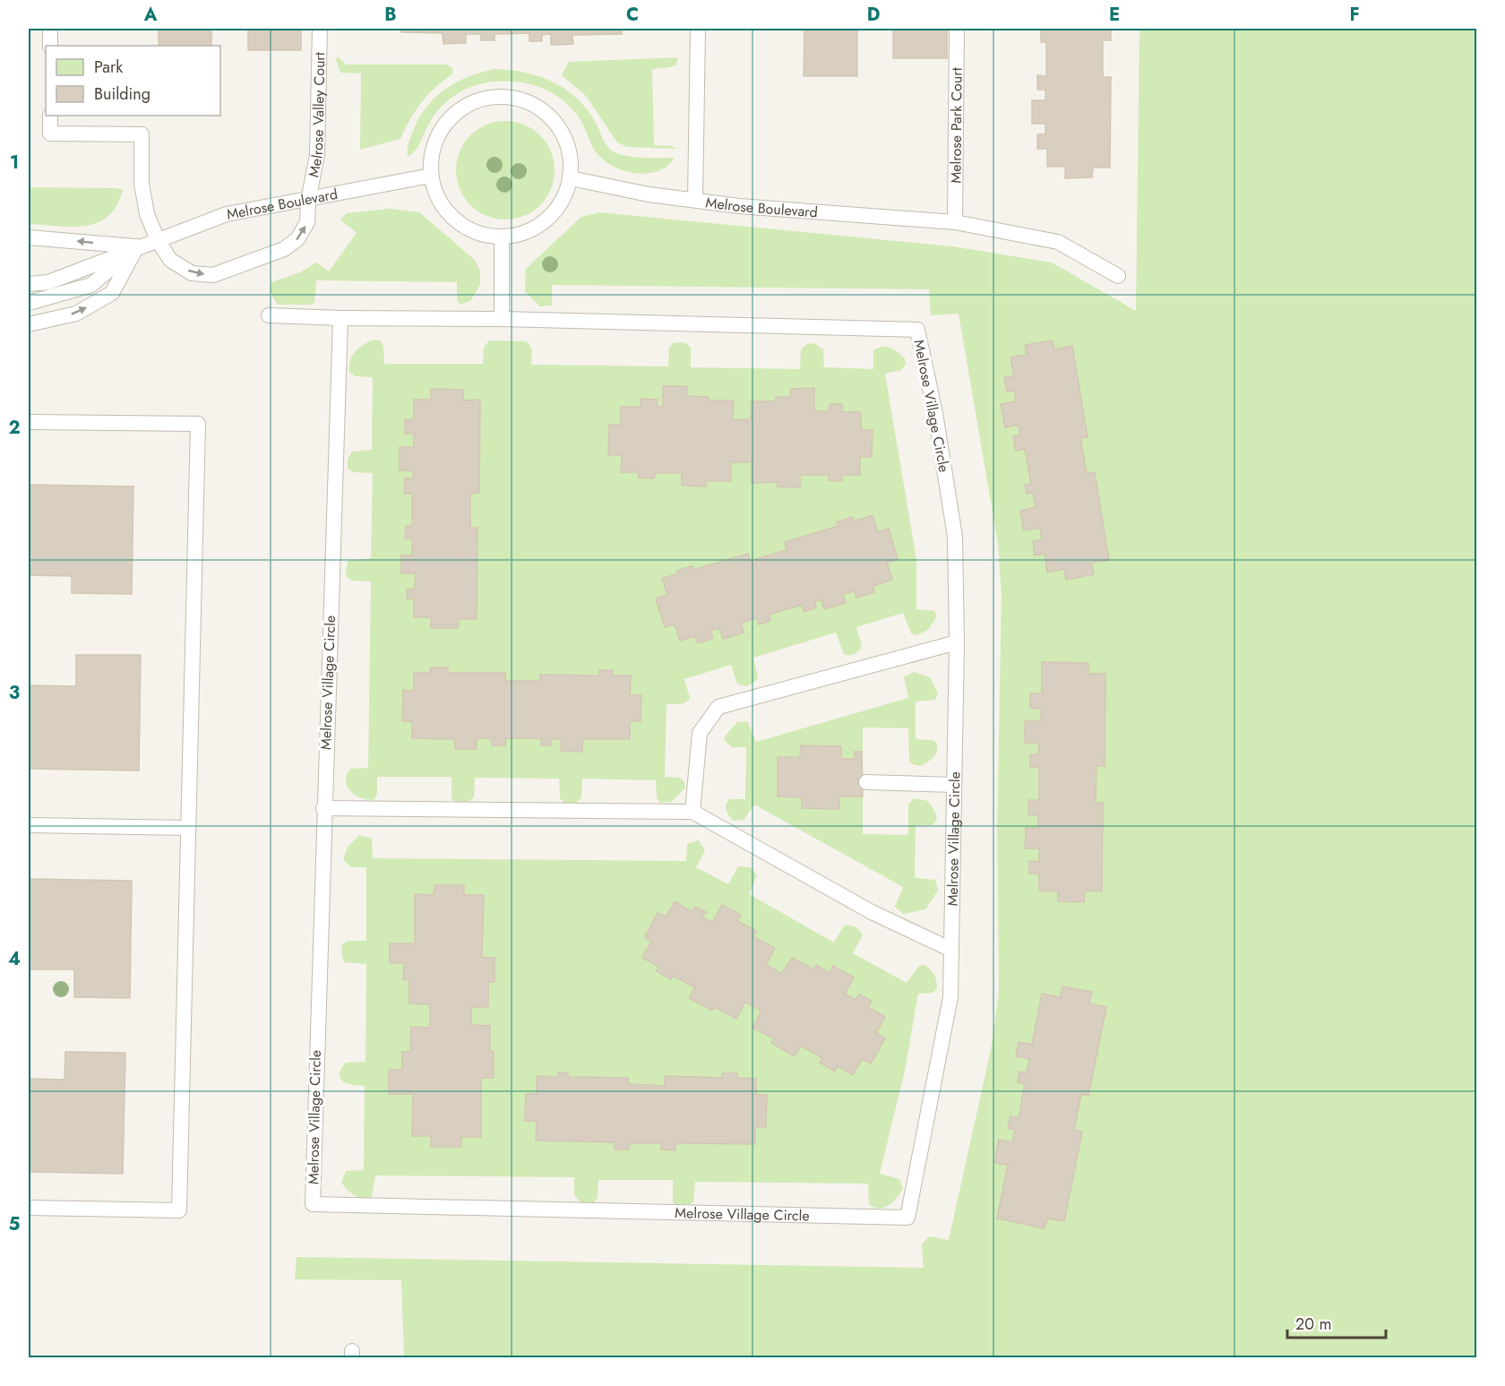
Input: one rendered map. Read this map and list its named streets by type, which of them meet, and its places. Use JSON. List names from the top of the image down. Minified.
{"streets":{"lane":["Melrose Valley Court","Melrose Park Court","Melrose Boulevard","Melrose Village Circle"]},"crossings":[["Melrose Valley Court","Melrose Boulevard"],["Melrose Park Court","Melrose Boulevard"]],"legend":["Park","Building"],"scale_bar":"20 m","grid":{"columns":["A","B","C","D","E","F"],"rows":["1","2","3","4","5"]}}
